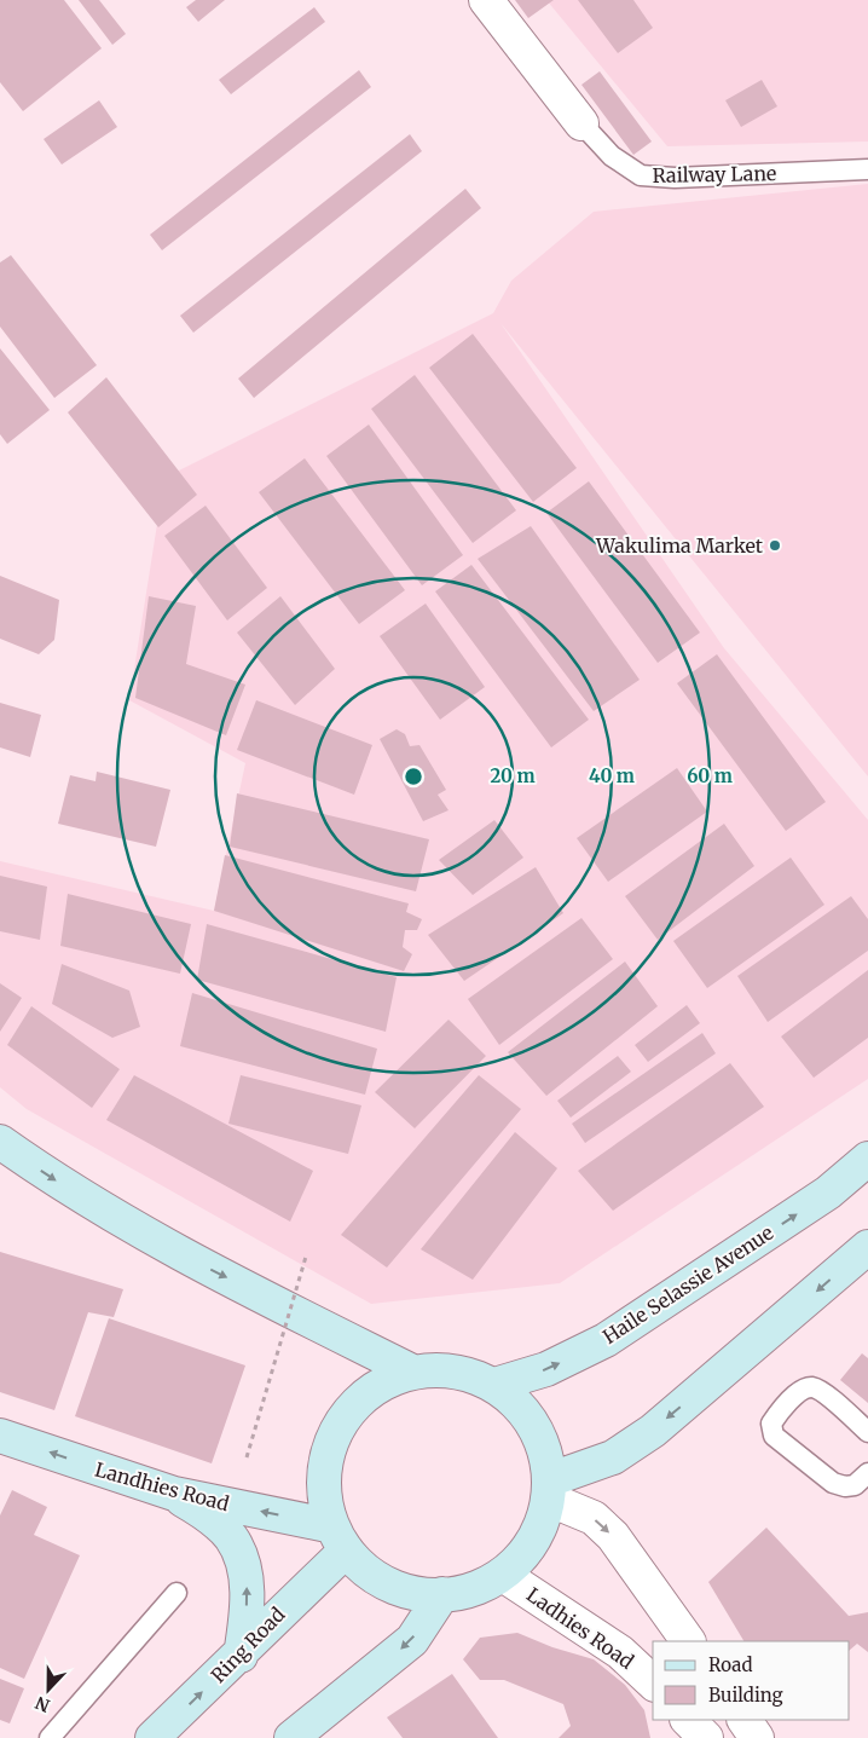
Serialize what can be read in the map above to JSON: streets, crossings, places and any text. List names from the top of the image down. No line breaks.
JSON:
{"streets":{"main road":["Haile Selassie Avenue","Landhies Road","Ring Road"],"street":["Ladhies Road"],"lane":["Railway Lane"]},"crossings":[["Landhies Road","Ring Road"]],"one_way":["Ring Road"],"places":["Wakulima Market"],"legend":["Road","Building"],"north":"bottom","rings":["20 m","40 m","60 m"]}
